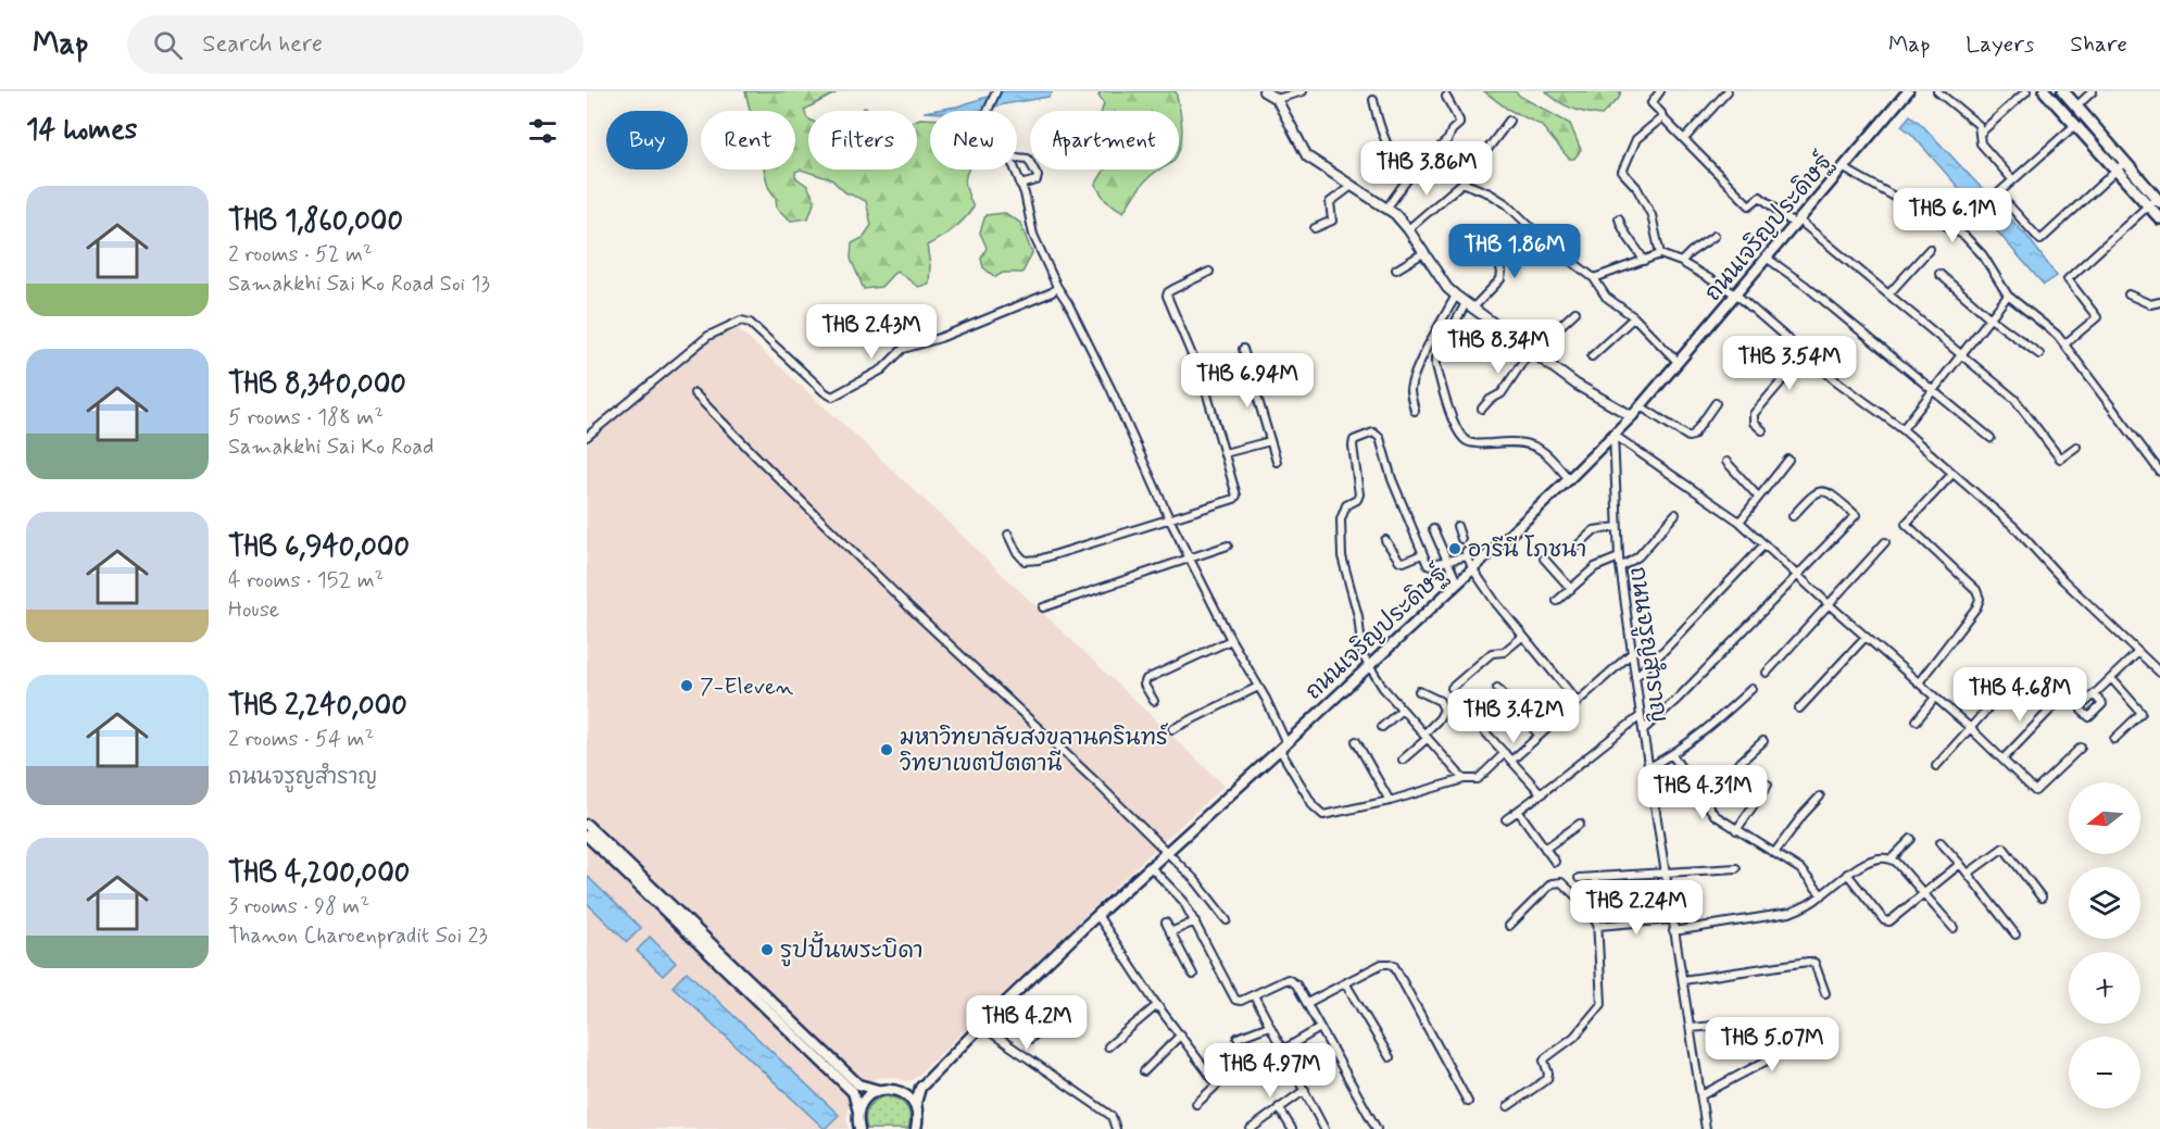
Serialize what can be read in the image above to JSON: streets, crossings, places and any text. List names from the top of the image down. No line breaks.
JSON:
{"streets":{"main road":["ถนนเจริญประดิษฐ์"],"street":["ถนนจรูญสำราญ"]},"crossings":[["ถนนเจริญประดิษฐ์","ถนนจรูญสำราญ"]],"places":["อารีนี โภชนา","7-Eleven","มหาวิทยาลัยสงขลานครินทร์ วิทยาเขตปัตตานี","รูปปั้นพระบิดา"],"north":"left","page":{"header":"Map","search":"Search here","nav":["Map","Layers","Share"],"heading":"14 homes","chip":["Buy","Rent","Filters","New","Apartment"],"price":["THB 3.86M","THB 6.1M","THB 1.86M","THB 2.43M","THB 8.34M","THB 3.54M","THB 6.94M","THB 4.68M","THB 3.42M","THB 4.31M","THB 2.24M","THB 4.2M","THB 5.07M","THB 4.97M"],"list":[{"name":"THB 1,860,000","note":"2 rooms · 52 m² · Samakkhi Sai Ko Road Soi 13"},{"name":"THB 8,340,000","note":"5 rooms · 188 m² · Samakkhi Sai Ko Road"},{"name":"THB 6,940,000","note":"4 rooms · 152 m² · House"},{"name":"THB 2,240,000","note":"2 rooms · 54 m² · ถนนจรูญสำราญ"},{"name":"THB 4,200,000","note":"3 rooms · 98 m² · Thanon Charoenpradit Soi 23"}],"map_buttons":["+","−"]}}
